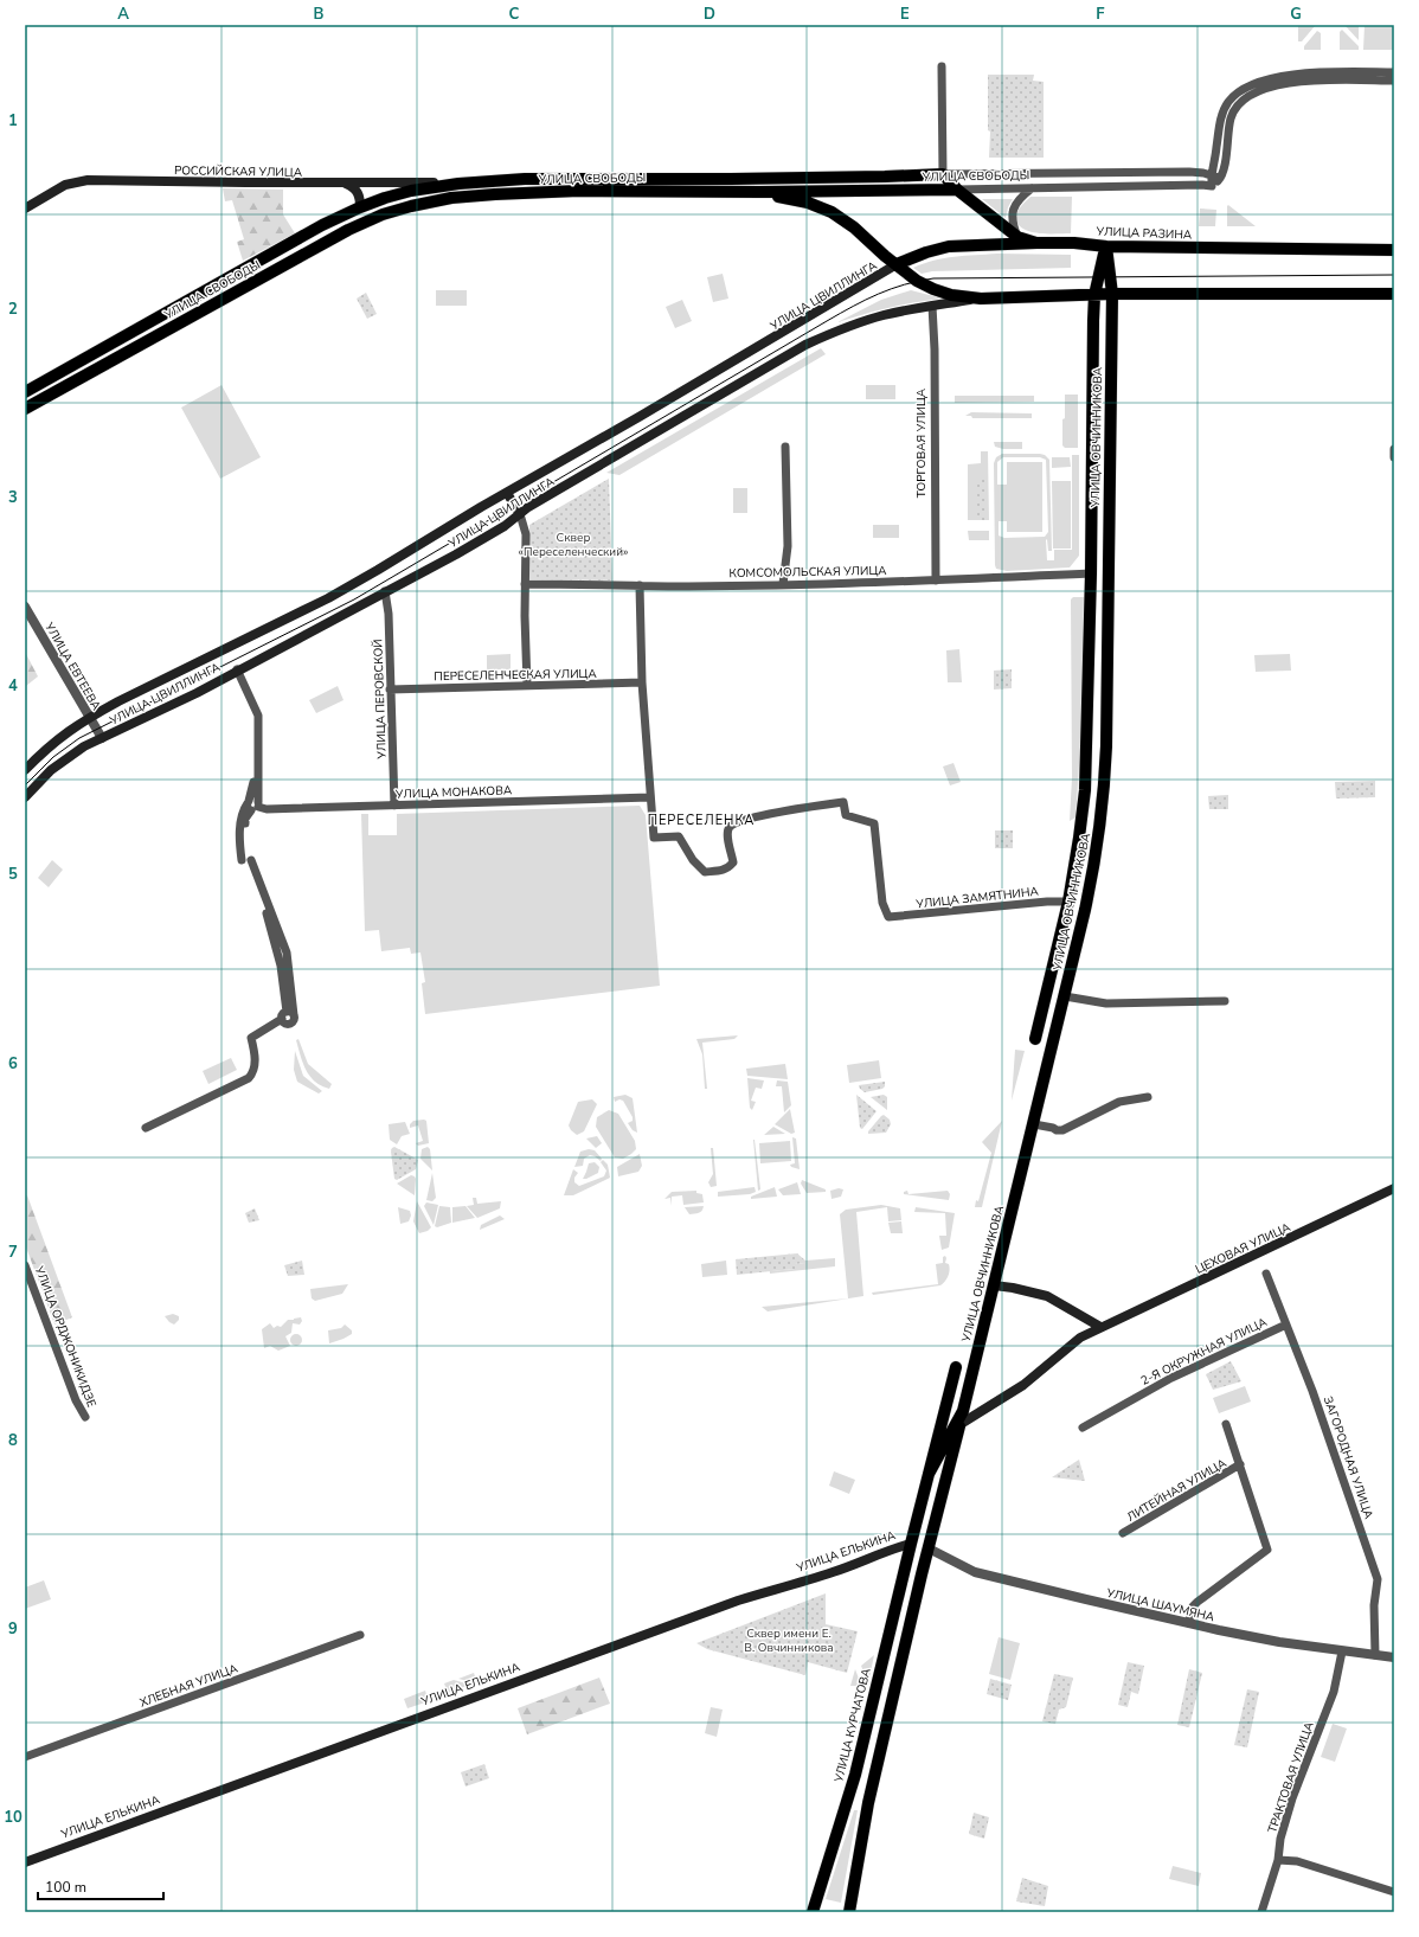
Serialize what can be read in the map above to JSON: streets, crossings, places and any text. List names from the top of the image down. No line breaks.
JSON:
{"streets":{"main road":["РОССИЙСКАЯ УЛИЦА","УЛИЦА СВОБОДЫ","УЛИЦА РАЗИНА","УЛИЦА ЦВИЛЛИНГА","УЛИЦА ОВЧИННИКОВА","ЦЕХОВАЯ УЛИЦА","УЛИЦА ЕЛЬКИНА","УЛИЦА КУРЧАТОВА"],"street":["ТОРГОВАЯ УЛИЦА","КОМСОМОЛЬСКАЯ УЛИЦА","УЛИЦА ЕВТЕЕВА","ПЕРЕСЕЛЕНЧЕСКАЯ УЛИЦА","УЛИЦА ПЕРОВСКОЙ","УЛИЦА МОНАКОВА","УЛИЦА ЗАМЯТНИНА","УЛИЦА ОРДЖОНИКИДЗЕ","2-Я ОКРУЖНАЯ УЛИЦА","ЗАГОРОДНАЯ УЛИЦА","ЛИТЕЙНАЯ УЛИЦА","УЛИЦА ШАУМЯНА","ХЛЕБНАЯ УЛИЦА","ТРАКТОВАЯ УЛИЦА"]},"crossings":[["РОССИЙСКАЯ УЛИЦА","УЛИЦА СВОБОДЫ"],["УЛИЦА РАЗИНА","УЛИЦА ЦВИЛЛИНГА"],["УЛИЦА РАЗИНА","УЛИЦА ОВЧИННИКОВА"],["УЛИЦА ЦВИЛЛИНГА","ТОРГОВАЯ УЛИЦА"],["УЛИЦА ЦВИЛЛИНГА","УЛИЦА ЕВТЕЕВА"],["УЛИЦА ЦВИЛЛИНГА","УЛИЦА ПЕРОВСКОЙ"],["УЛИЦА ОВЧИННИКОВА","КОМСОМОЛЬСКАЯ УЛИЦА"],["УЛИЦА ОВЧИННИКОВА","УЛИЦА ЗАМЯТНИНА"],["ТОРГОВАЯ УЛИЦА","КОМСОМОЛЬСКАЯ УЛИЦА"],["ПЕРЕСЕЛЕНЧЕСКАЯ УЛИЦА","УЛИЦА ПЕРОВСКОЙ"],["УЛИЦА ПЕРОВСКОЙ","УЛИЦА МОНАКОВА"],["УЛИЦА МОНАКОВА","УЛИЦА ЗАМЯТНИНА"],["2-Я ОКРУЖНАЯ УЛИЦА","ЗАГОРОДНАЯ УЛИЦА"],["ЗАГОРОДНАЯ УЛИЦА","УЛИЦА ШАУМЯНА"],["УЛИЦА ЕЛЬКИНА","УЛИЦА ШАУМЯНА"],["УЛИЦА ЕЛЬКИНА","УЛИЦА КУРЧАТОВА"],["УЛИЦА ШАУМЯНА","ТРАКТОВАЯ УЛИЦА"]],"districts":["ПЕРЕСЕЛЕНКА"],"parks":["Сквер «Переселенческий»","Сквер имени Е. В. Овчинникова"],"scale_bar":"100 m","grid":{"columns":["A","B","C","D","E","F","G"],"rows":["1","2","3","4","5","6","7","8","9","10"]}}
